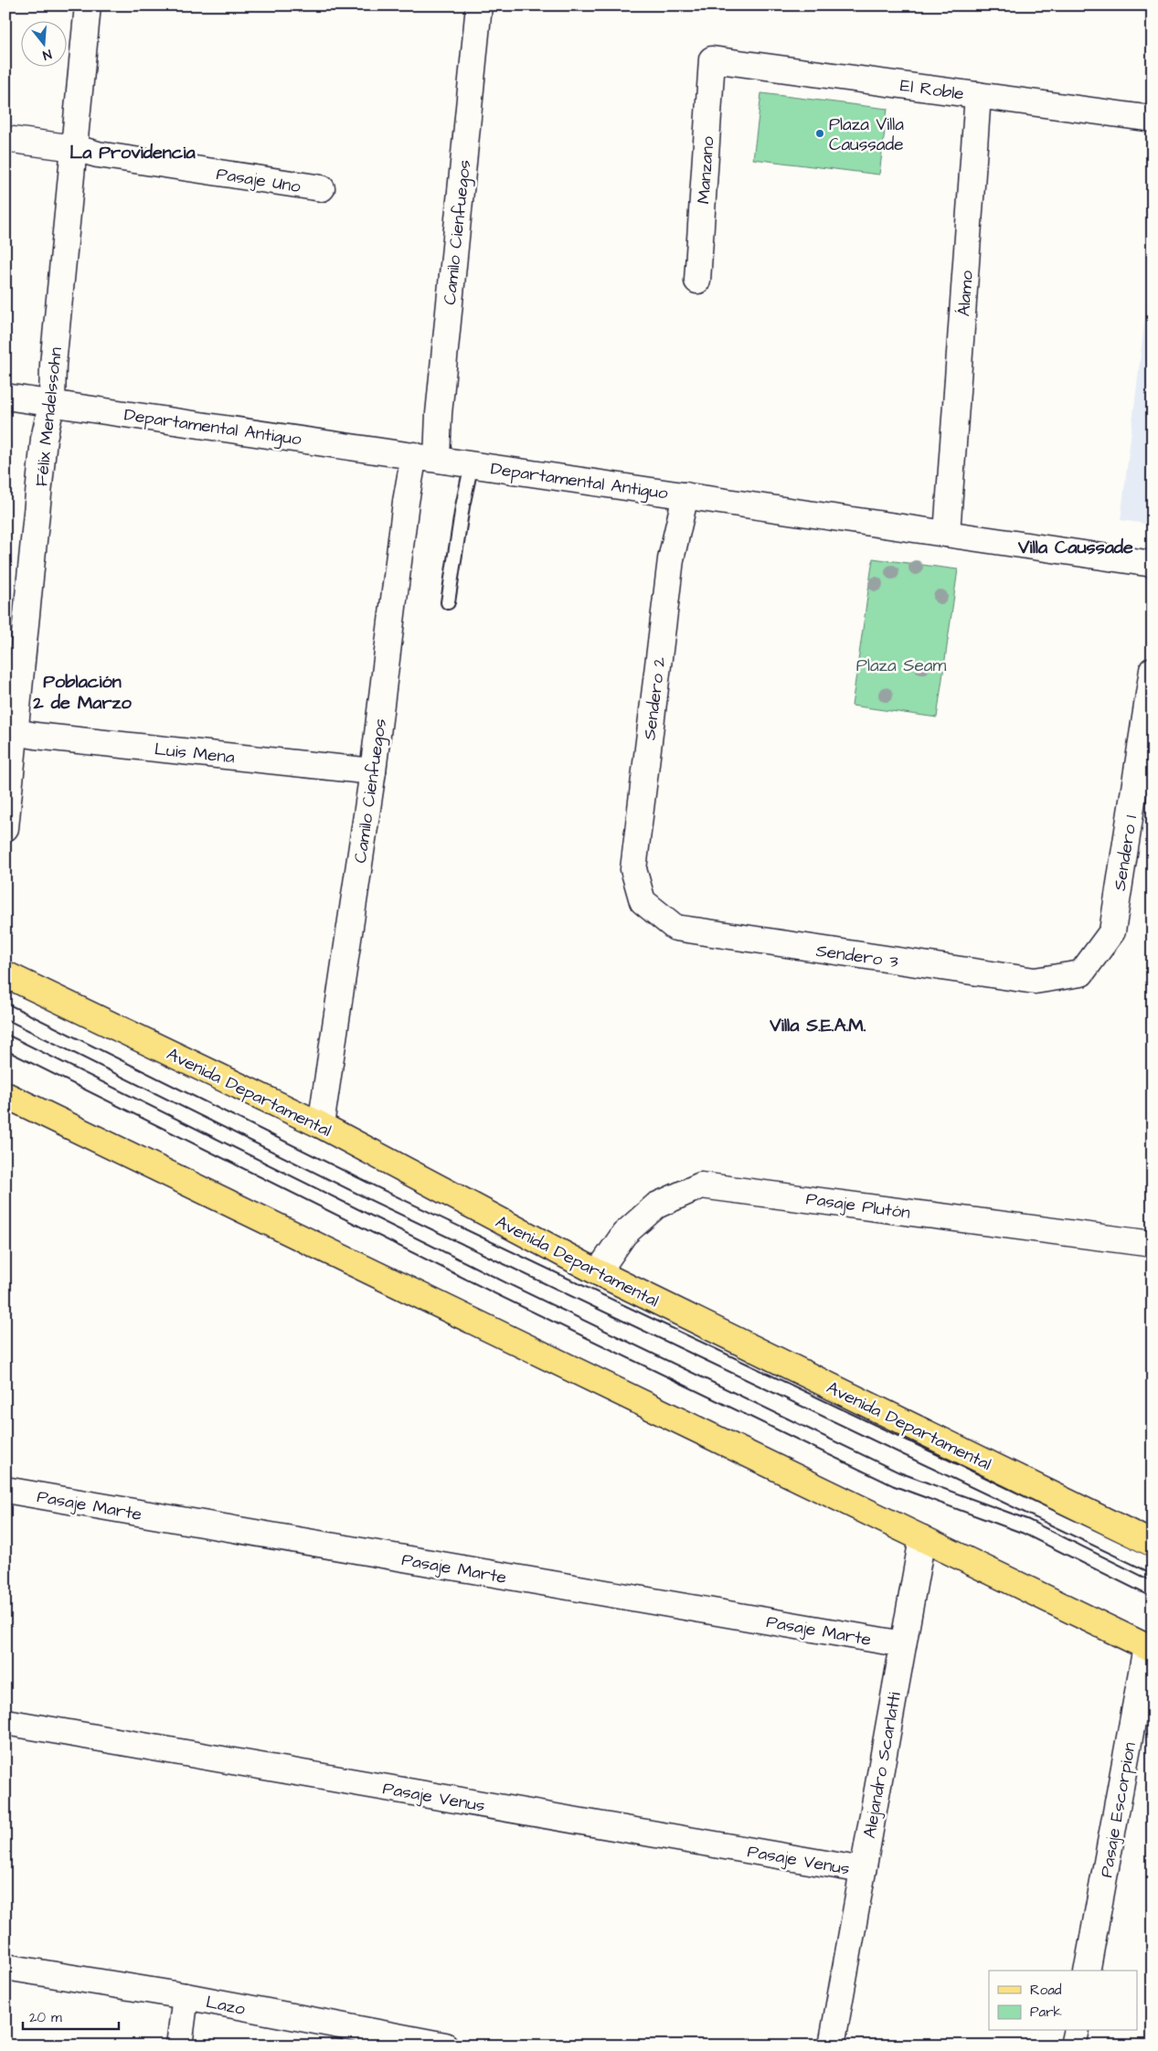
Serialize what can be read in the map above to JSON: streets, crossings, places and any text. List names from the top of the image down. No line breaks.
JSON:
{"streets":{"main road":["Avenida Departamental"],"street":["El Roble","Manzano","Pasaje Uno","Camilo Cienfuegos","Álamo","Félix Mendelssohn","Departamental Antiguo","Sendero 2","Luis Mena","Sendero 1","Sendero 3","Pasaje Plutón","Pasaje Marte","Alejandro Scarlatti","Pasaje Venus","Pasaje Escorpion","Lazo"]},"crossings":[["El Roble","Manzano"],["El Roble","Álamo"],["Pasaje Uno","Félix Mendelssohn"],["Camilo Cienfuegos","Departamental Antiguo"],["Camilo Cienfuegos","Luis Mena"],["Camilo Cienfuegos","Avenida Departamental"],["Álamo","Departamental Antiguo"],["Félix Mendelssohn","Departamental Antiguo"],["Félix Mendelssohn","Luis Mena"],["Departamental Antiguo","Sendero 2"],["Sendero 2","Sendero 3"],["Sendero 1","Sendero 3"],["Avenida Departamental","Pasaje Plutón"],["Pasaje Marte","Alejandro Scarlatti"],["Alejandro Scarlatti","Pasaje Venus"]],"districts":["La Providencia","Villa Caussade","Población 2 de Marzo","Villa S.E.A.M."],"parks":["Plaza Seam"],"places":["Plaza Villa Caussade"],"legend":["Road","Park"],"scale_bar":"20 m","north":"bottom"}
